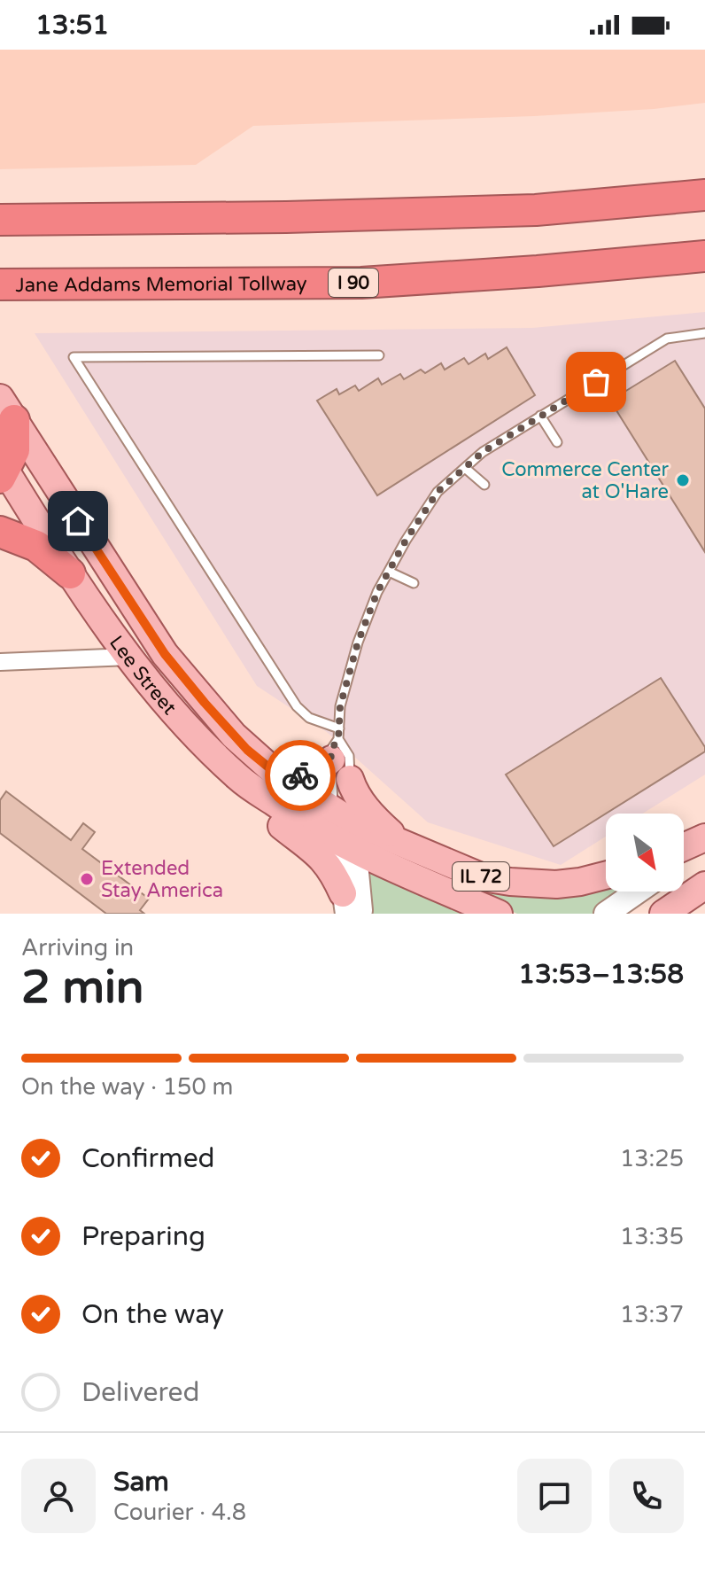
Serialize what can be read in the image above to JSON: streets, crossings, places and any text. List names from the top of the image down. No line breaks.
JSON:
{"streets":{"highway":["I 90","Jane Addams Memorial Tollway"],"main road":["Lee Street","IL 72"]},"crossings":[["Lee Street","IL 72"]],"places":["Commerce Center at O'Hare","Extended Stay America"],"north":"bottom right","page":{"status":"13:51","heading":["2 min","Arriving in","13:53–13:58"],"panel":["Sam","Courier · 4.8"],"bar":"On the way · 150 m","list":[["Confirmed","13:25"],["Preparing","13:35"],["On the way","13:37"],"Delivered"]}}
